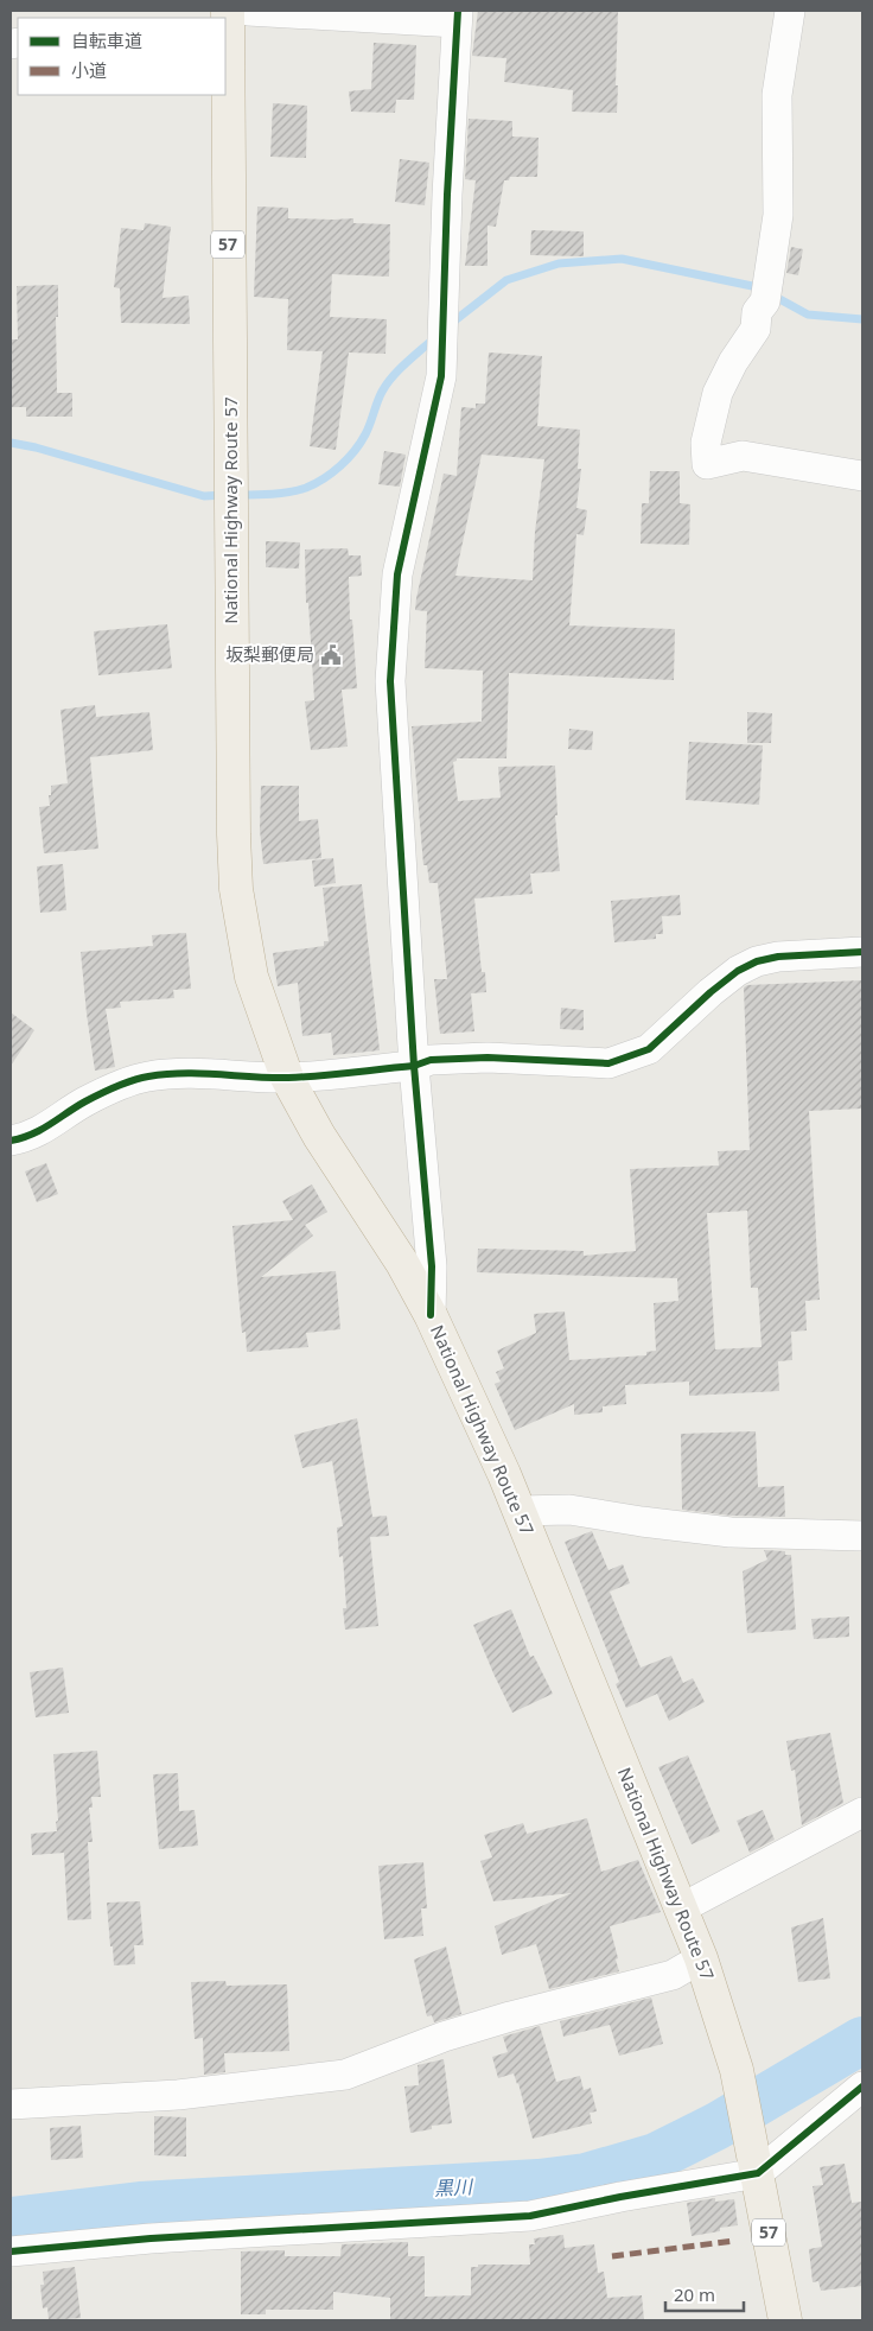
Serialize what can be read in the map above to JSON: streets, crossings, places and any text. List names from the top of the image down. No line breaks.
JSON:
{"streets":{"highway":["57","National Highway Route 57"]},"water":["黒川"],"places":{"public building":["坂梨郵便局"]},"legend":["自転車道","小道"],"scale_bar":"20 m"}
